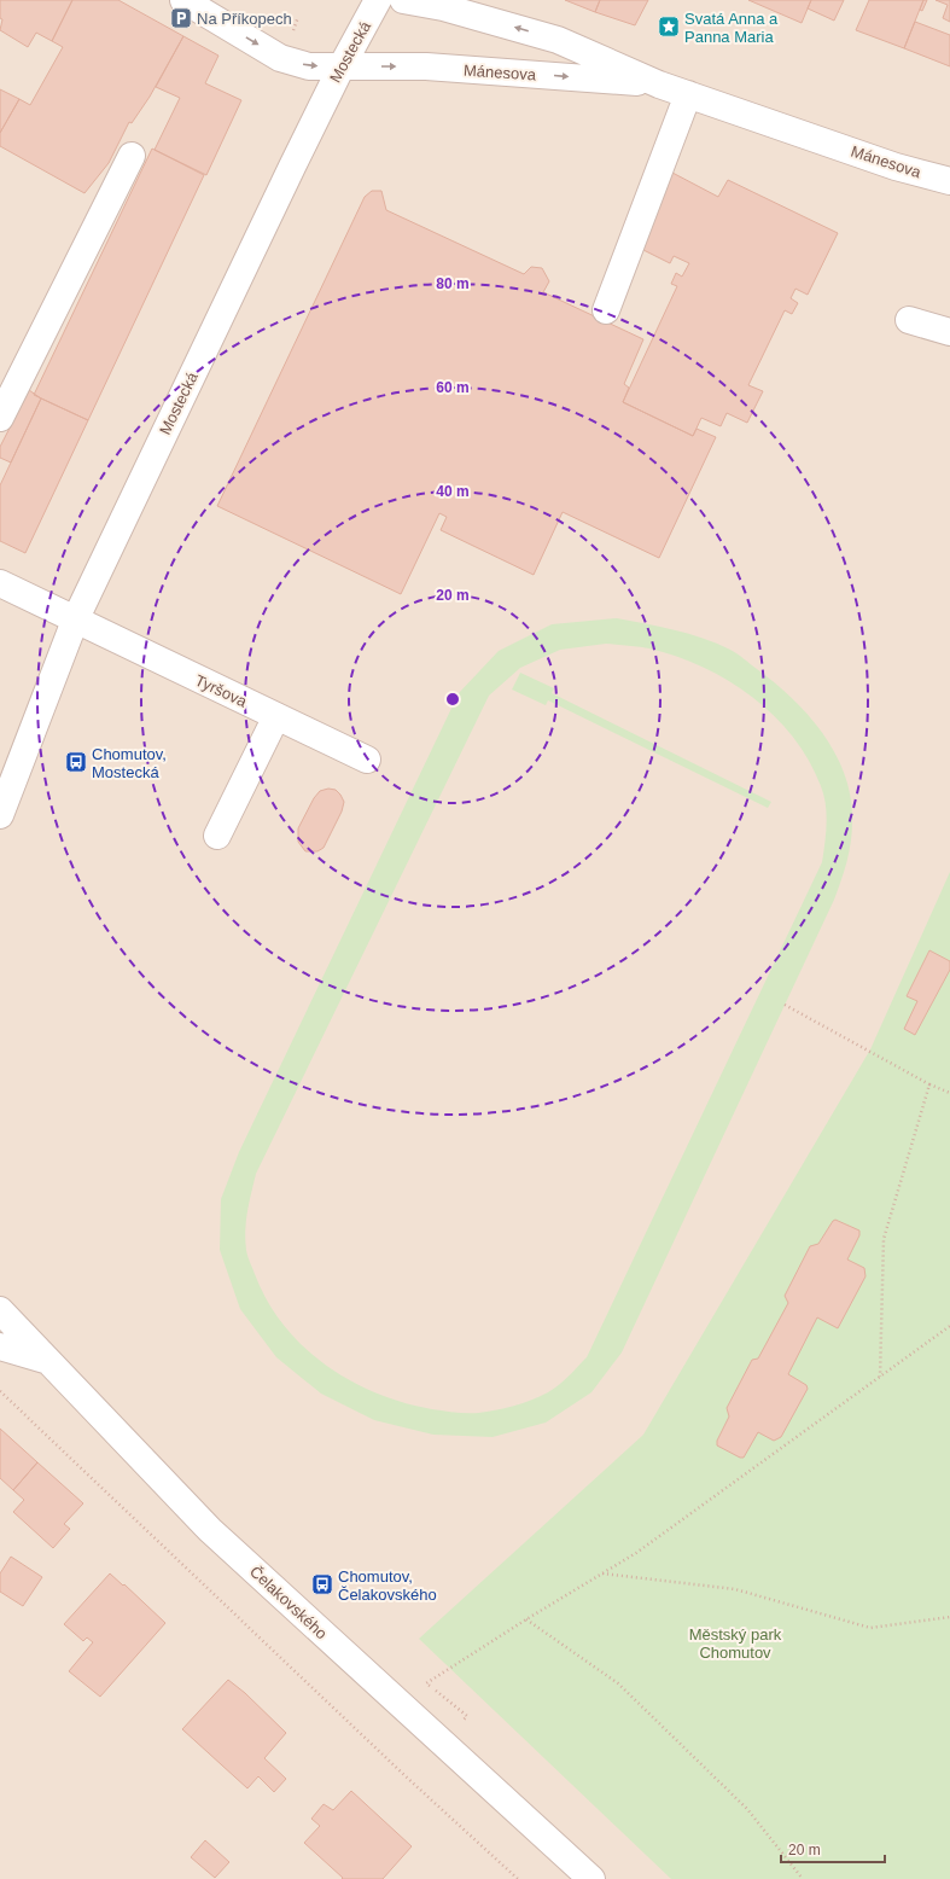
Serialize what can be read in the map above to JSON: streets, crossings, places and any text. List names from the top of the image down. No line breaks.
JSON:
{"streets":{"street":["Mostecká","Mánesova","Tyršova","Čelakovského"]},"crossings":[["Mostecká","Mánesova"],["Mostecká","Tyršova"]],"parks":["Městský park Chomutov"],"places":{"parking":["Na Příkopech"],"place":["Svatá Anna a Panna Maria"],"bus stop":["Chomutov, Mostecká","Chomutov, Čelakovského"]},"scale_bar":"20 m","rings":["80 m","60 m","40 m","20 m"]}
